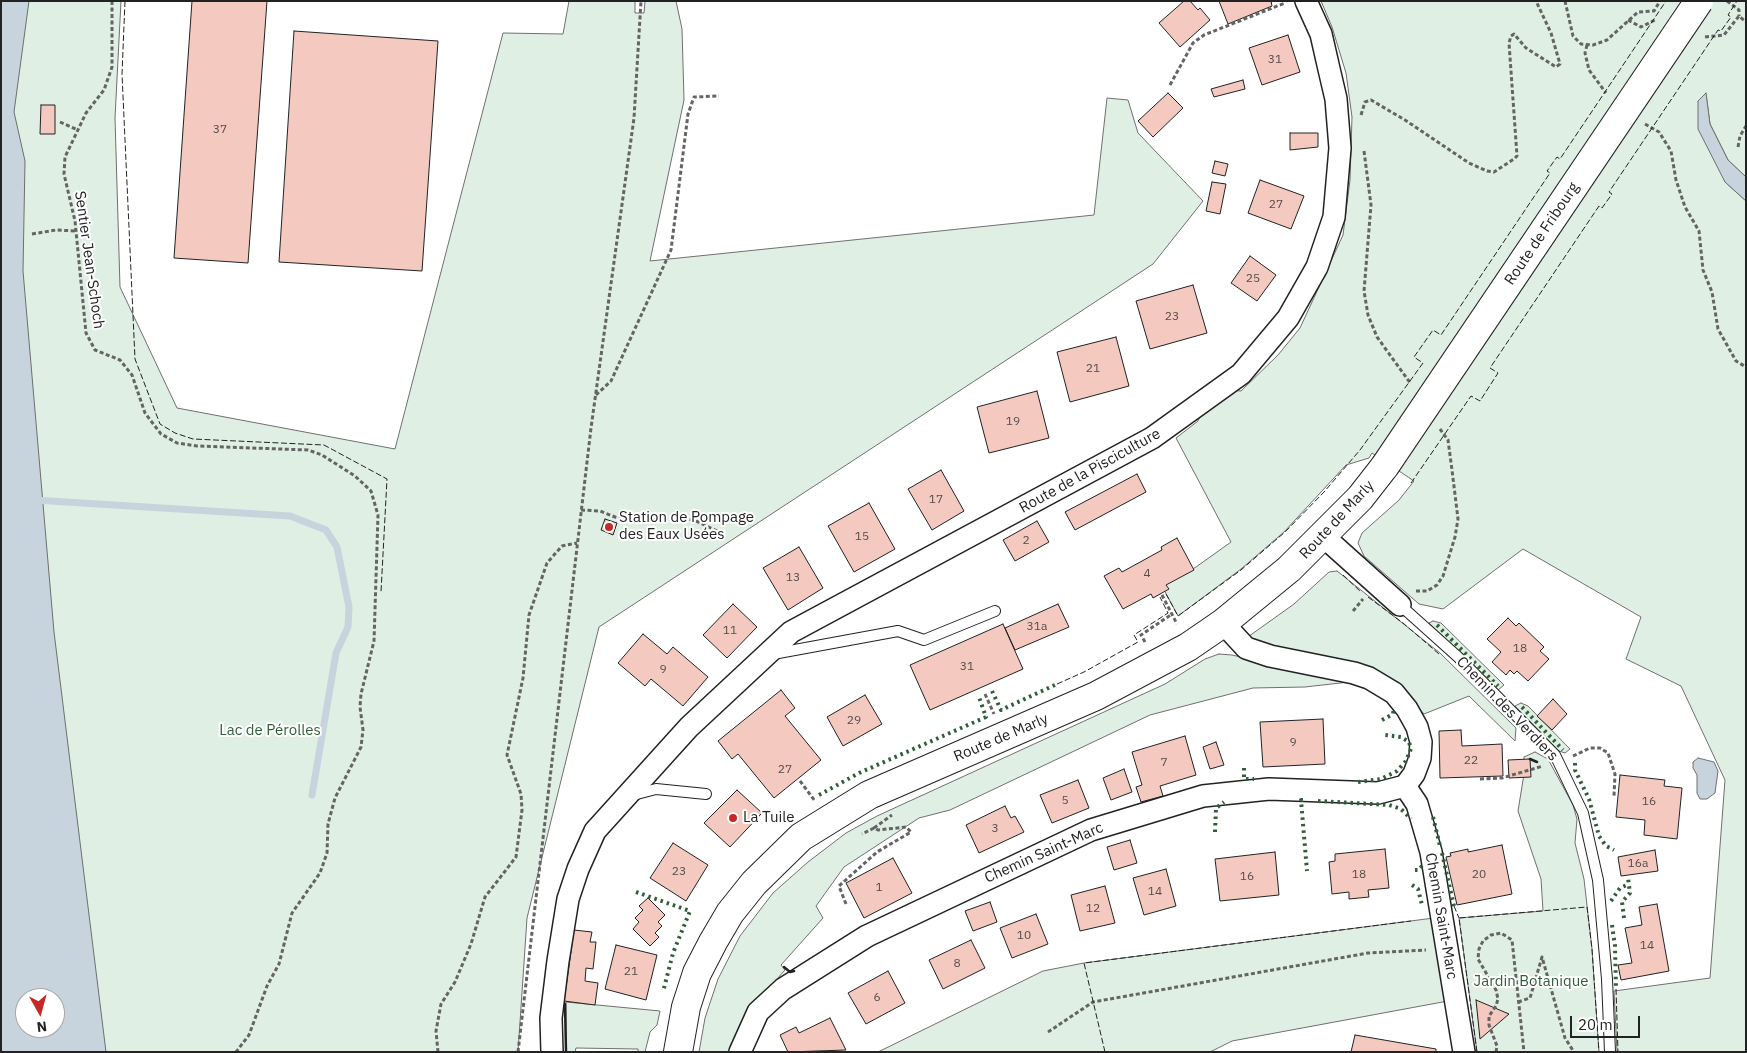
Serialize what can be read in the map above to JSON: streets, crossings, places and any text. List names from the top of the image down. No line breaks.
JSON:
{"streets":{"main road":["Route de Fribourg","Route de Marly"],"street":["Route de la Pisciculture","Chemin des Verdiers","Chemin Saint-Marc"],"path":["Sentier Jean-Schoch"]},"crossings":[["Route de Fribourg","Route de Marly"],["Route de Marly","Chemin des Verdiers"]],"parks":["Lac de Pérolles","Jardin Botanique"],"places":["Station de Pompage des Eaux Usées","La Tuile"],"house_numbers":["31","37","27","25","23","21","19","17","15","2","4","13","31a","11","18","31","9","29","9","22","7","27","5","16","3","16a","23","18","20","16","1","14","12","10","14","8","21","6"],"scale_bar":"20 m","north":"bottom"}
